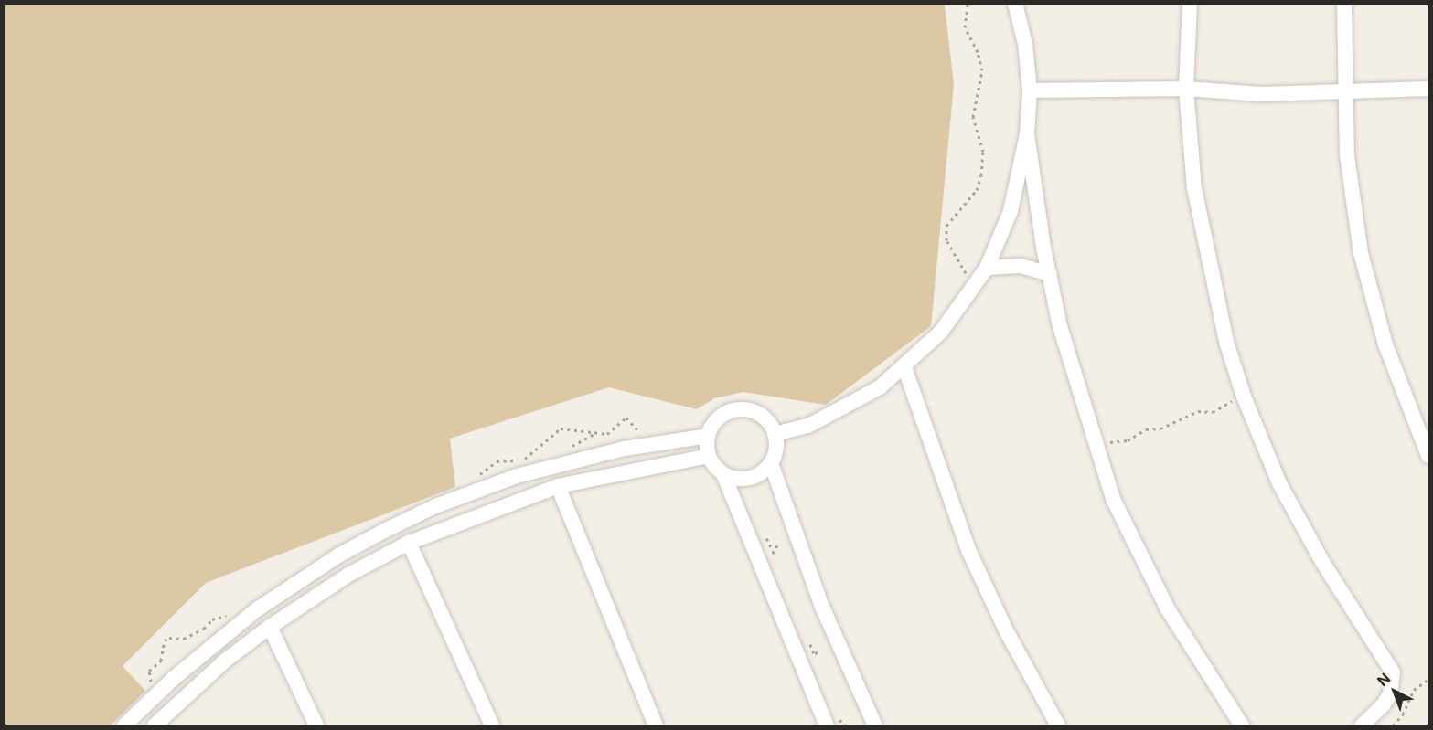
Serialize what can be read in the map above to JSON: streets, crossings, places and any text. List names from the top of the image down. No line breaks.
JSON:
{"north":"top left"}
